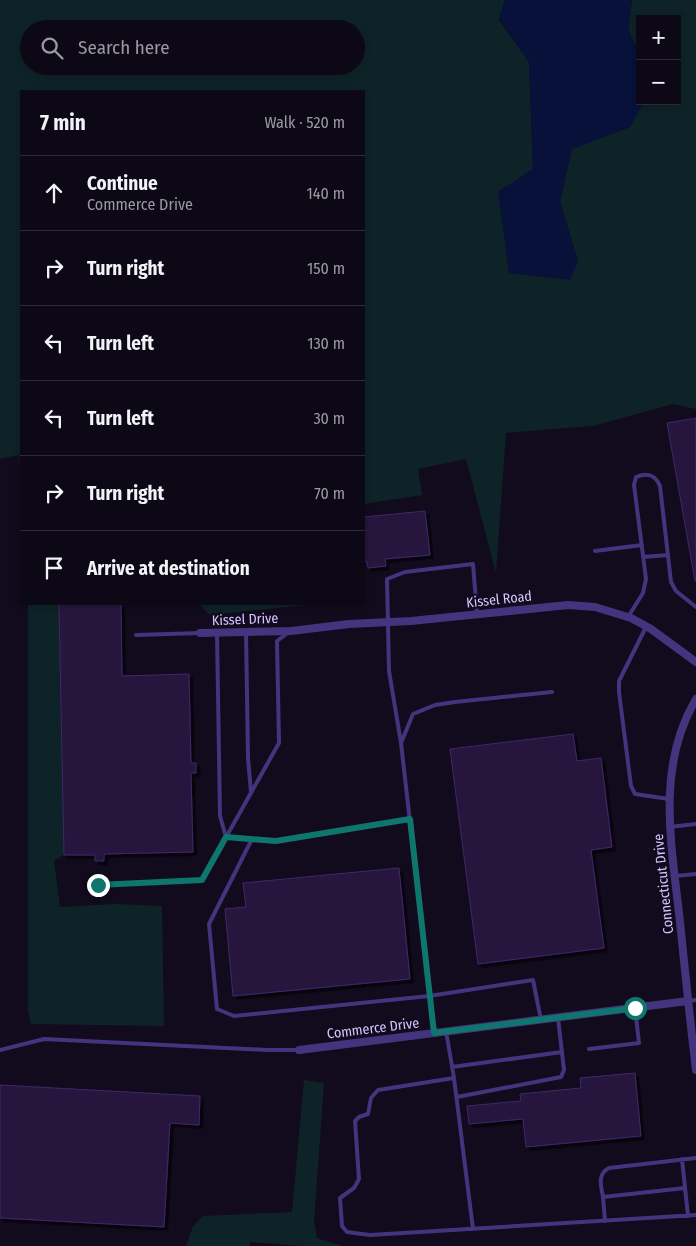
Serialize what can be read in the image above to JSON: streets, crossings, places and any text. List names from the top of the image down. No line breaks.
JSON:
{"streets":{"street":["Kissel Road","Kissel Drive","Connecticut Drive","Commerce Drive"]},"crossings":[["Kissel Road","Kissel Drive"],["Connecticut Drive","Commerce Drive"]],"page":{"map_buttons":["+","−"],"search":"Search here","heading":["7 min","Walk · 520 m"],"list":[["Continue","Commerce Drive","140 m"],["Turn right","150 m"],["Turn left","130 m"],["Turn left","30 m"],["Turn right","70 m"],"Arrive at destination"]}}
